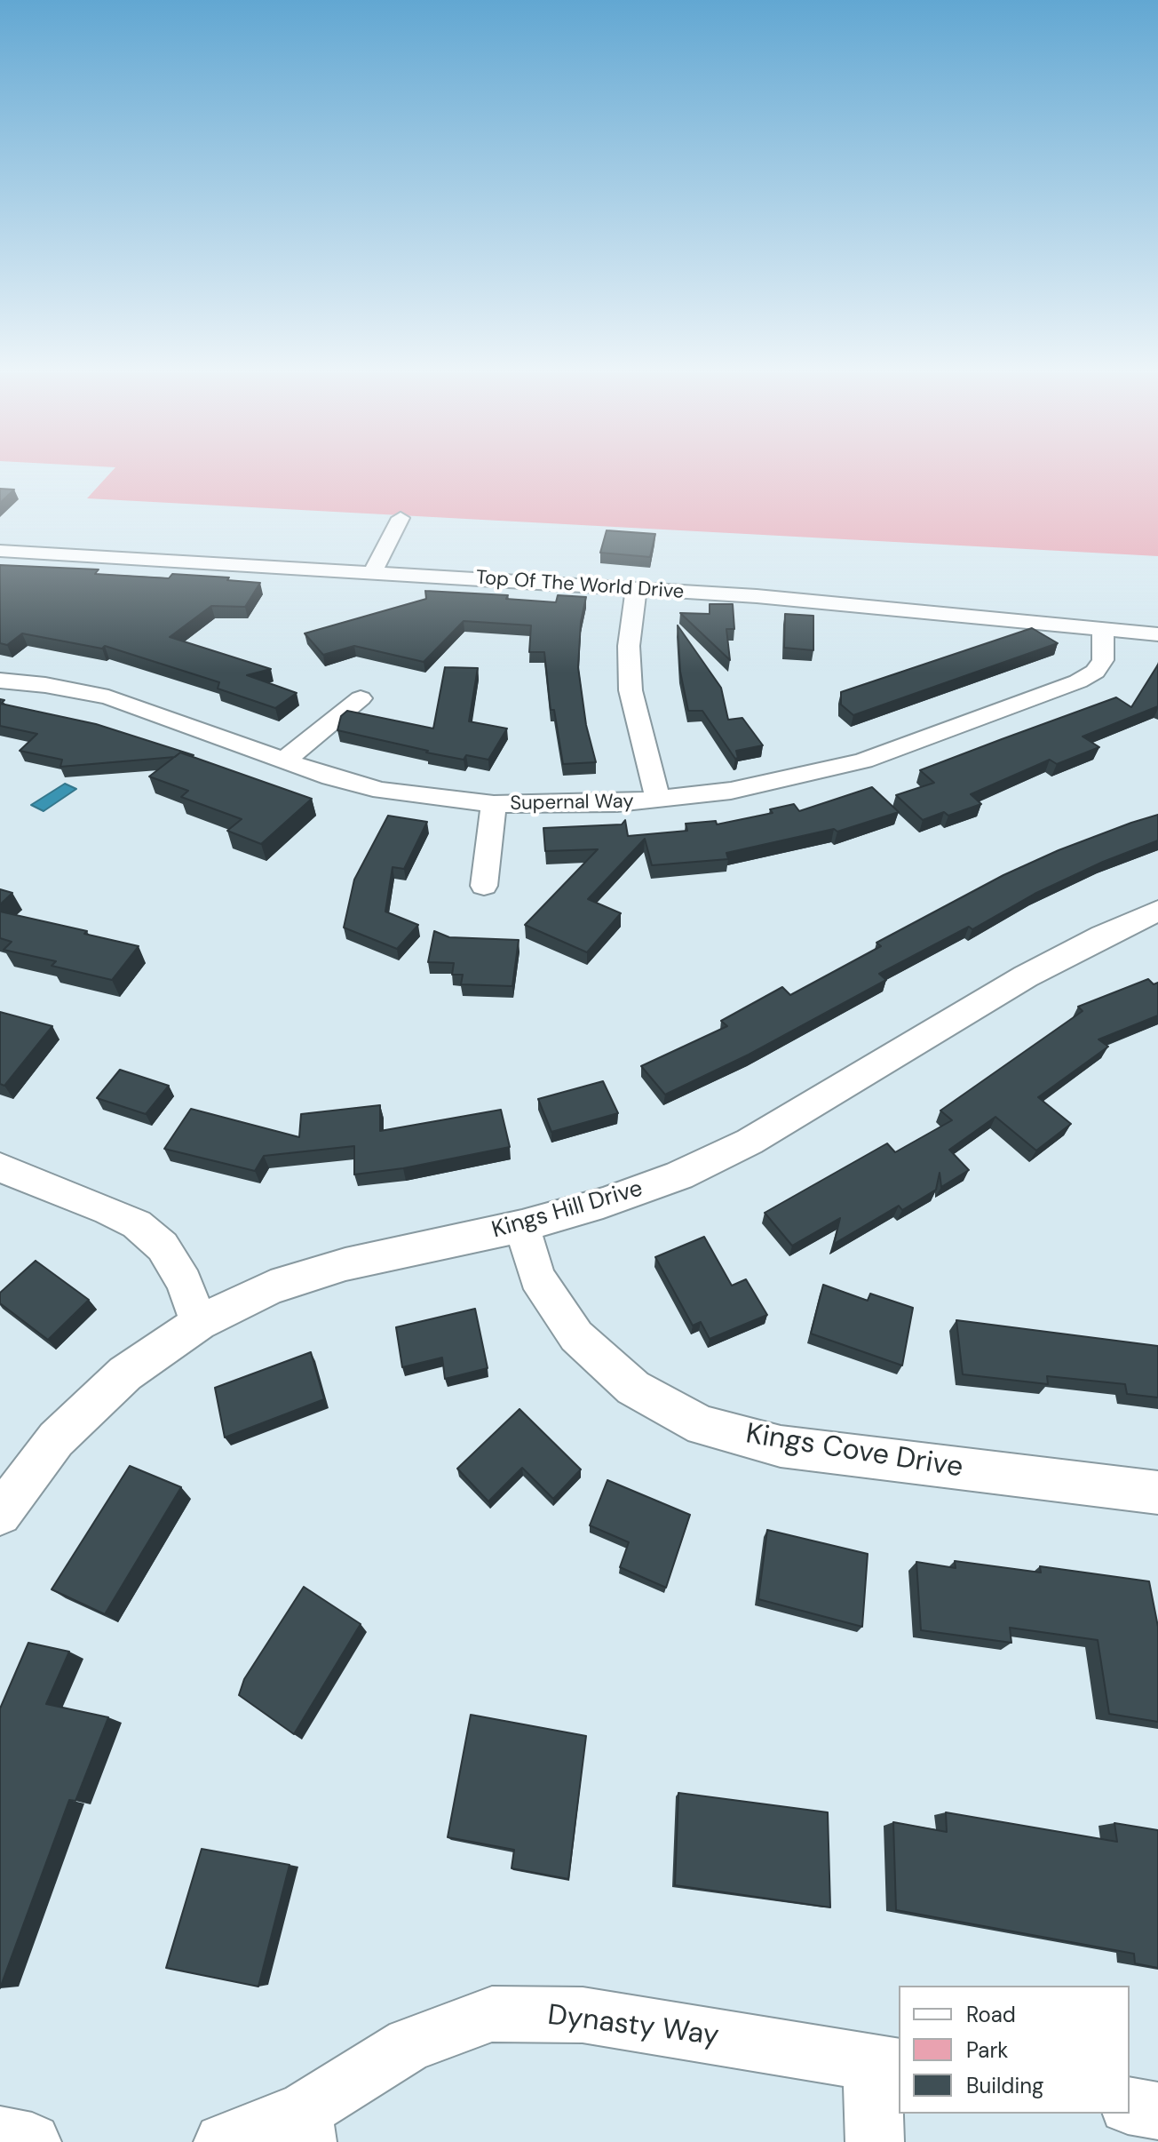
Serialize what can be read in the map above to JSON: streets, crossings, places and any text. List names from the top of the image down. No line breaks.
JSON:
{"streets":{"street":["Top Of The World Drive","Supernal Way","Kings Hill Drive","Kings Cove Drive","Dynasty Way"]},"crossings":[["Top Of The World Drive","Supernal Way"],["Kings Hill Drive","Kings Cove Drive"]],"legend":["Road","Park","Building"]}
